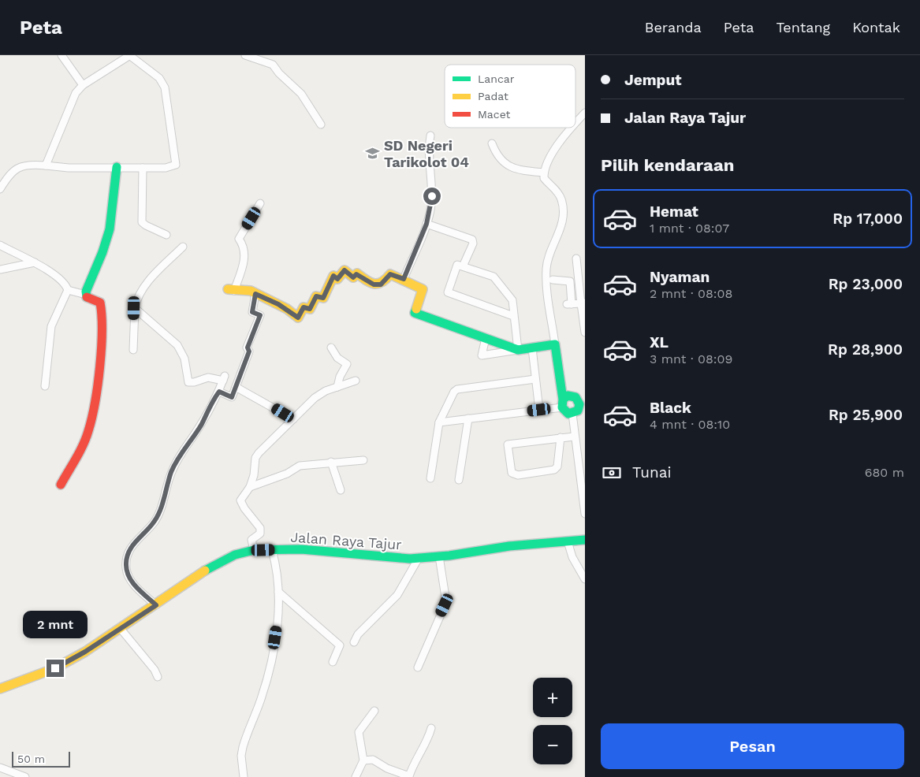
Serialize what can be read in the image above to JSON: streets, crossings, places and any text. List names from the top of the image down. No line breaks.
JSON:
{"streets":{"street":["Jalan Raya Tajur"]},"places":{"school or university":["SD Negeri Tarikolot 04"]},"legend":["Lancar","Padat","Macet"],"scale_bar":"50 m","page":{"header":"Peta","nav":["Beranda","Peta","Tentang","Kontak"],"banner":["Jemput","Jalan Raya Tajur"],"heading":"Pilih kendaraan","list":[{"name":"Hemat","note":"1 mnt · 08:07","value":"Rp 17,000"},{"name":"Nyaman","note":"2 mnt · 08:08","value":"Rp 23,000"},{"name":"XL","note":"3 mnt · 08:09","value":"Rp 28,900"},{"name":"Black","note":"4 mnt · 08:10","value":"Rp 25,900"}],"pay":["Tunai","680 m"],"bubble":"2 mnt","map_buttons":["+","−"],"buttons":"Pesan","scale":"50 m"}}
